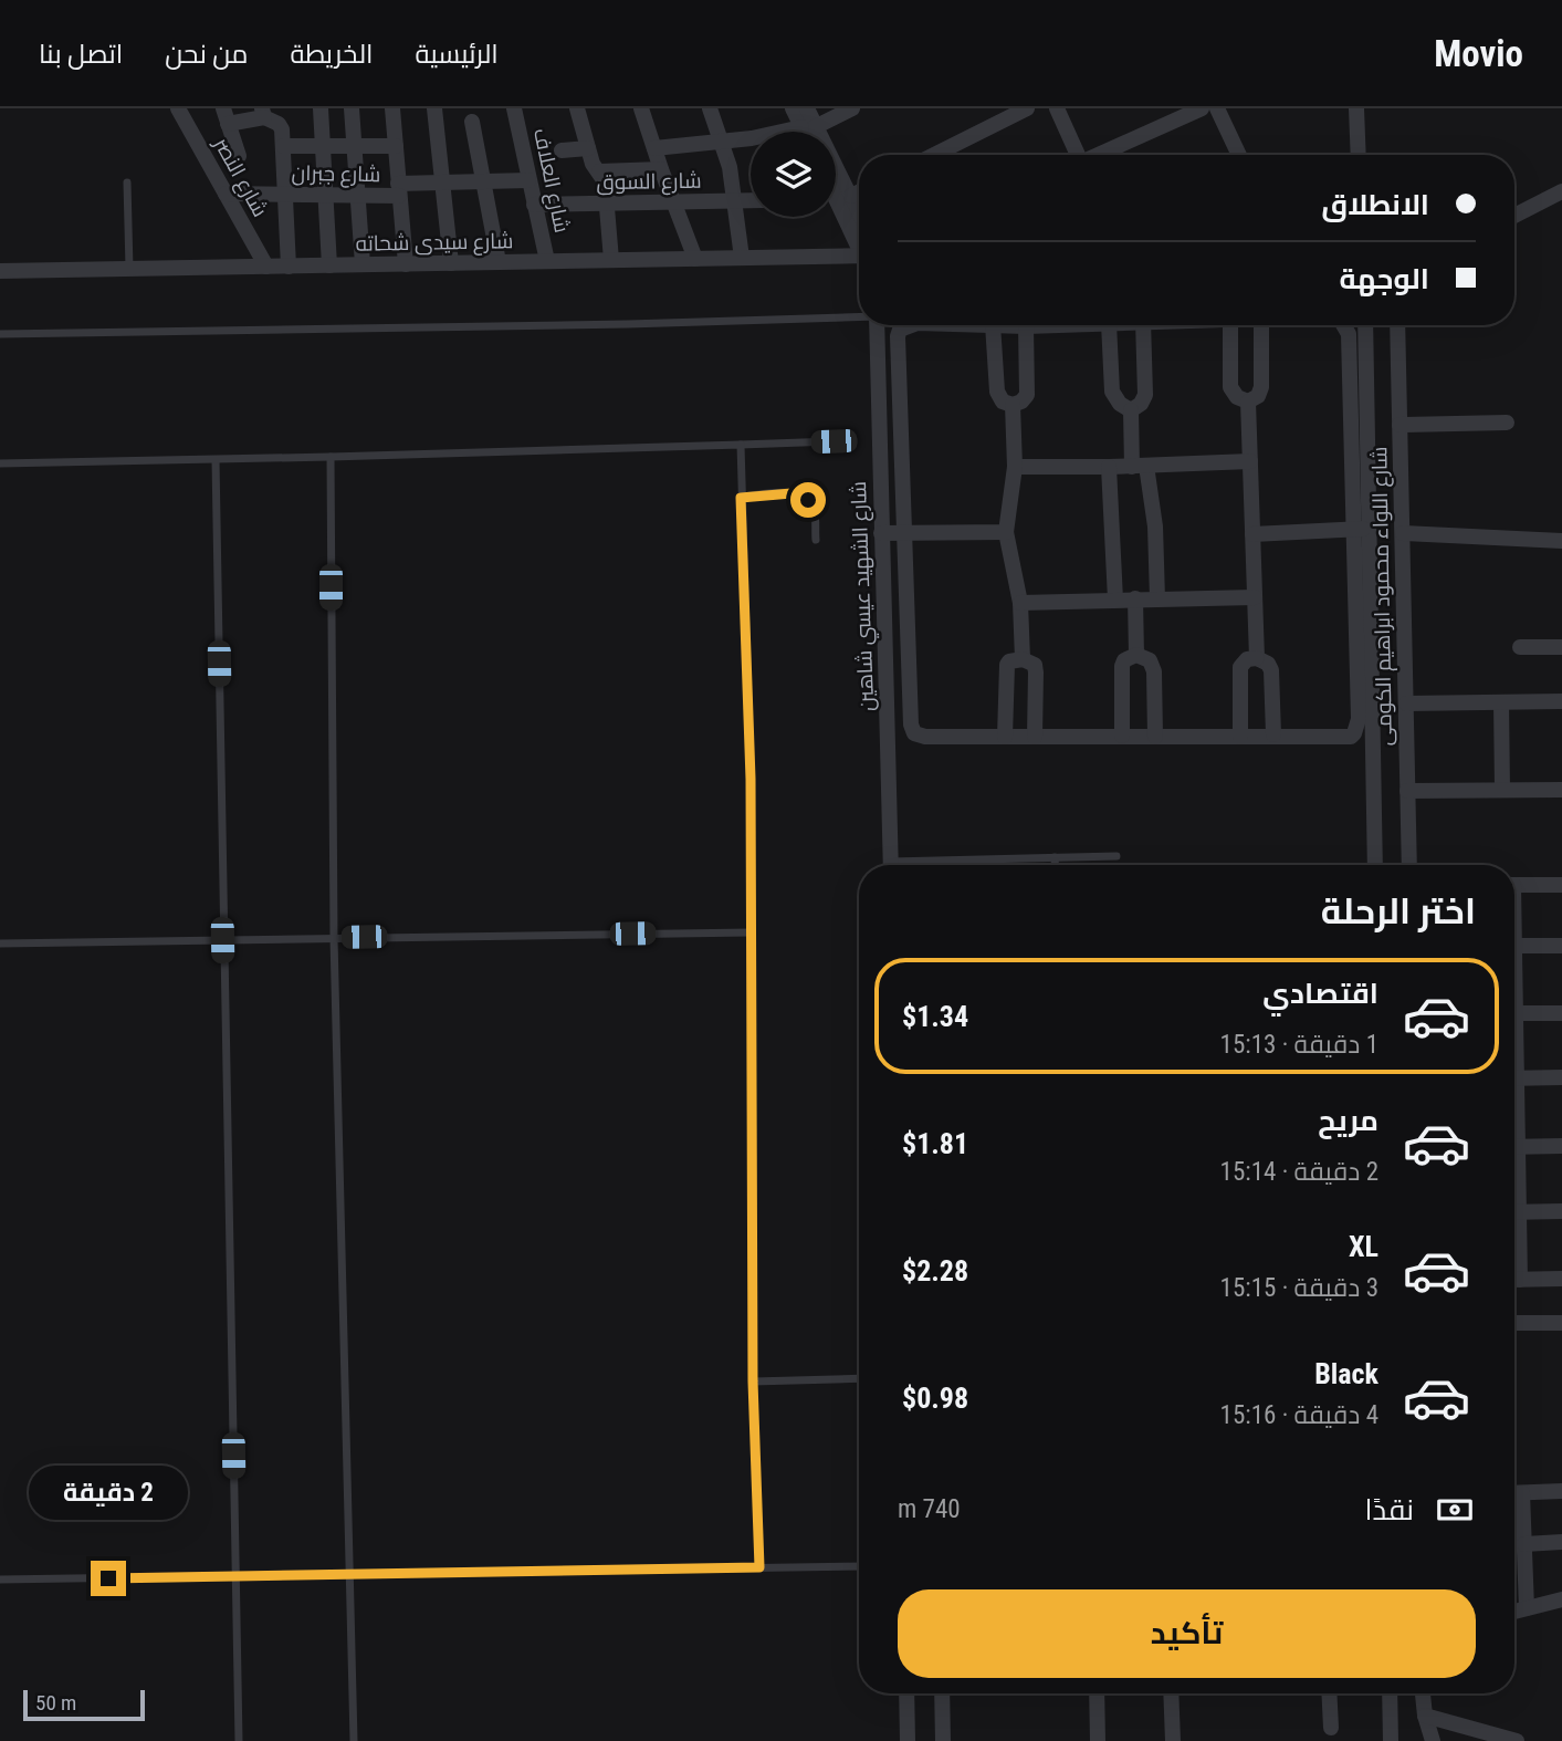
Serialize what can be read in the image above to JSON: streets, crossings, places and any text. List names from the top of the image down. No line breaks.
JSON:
{"streets":{"street":["شارع جبران","شارع النصر","شارع العلاف","شارع السوق","شارع سيدى شحاته","شارع الشهيد عيسي شاهين","شارع اللواء محمود ابراهيم الكومى"]},"crossings":[["شارع جبران","شارع النصر"],["شارع جبران","شارع العلاف"],["شارع النصر","شارع سيدى شحاته"],["شارع العلاف","شارع السوق"],["شارع العلاف","شارع سيدى شحاته"]],"scale_bar":"50 m","page":{"header":"Movio","nav":["الرئيسية","الخريطة","من نحن","اتصل بنا"],"banner":["الانطلاق","الوجهة"],"heading":"اختر الرحلة","list":[{"name":"اقتصادي","note":"1 دقيقة · 15:13","value":"$1.34"},{"name":"مريح","note":"2 دقيقة · 15:14","value":"$1.81"},{"name":"XL","note":"3 دقيقة · 15:15","value":"$2.28"},{"name":"Black","note":"4 دقيقة · 15:16","value":"$0.98"}],"bubble":"2 دقيقة","pay":["نقدًا","740 m"],"buttons":"تأكيد","scale":"50 m"}}
